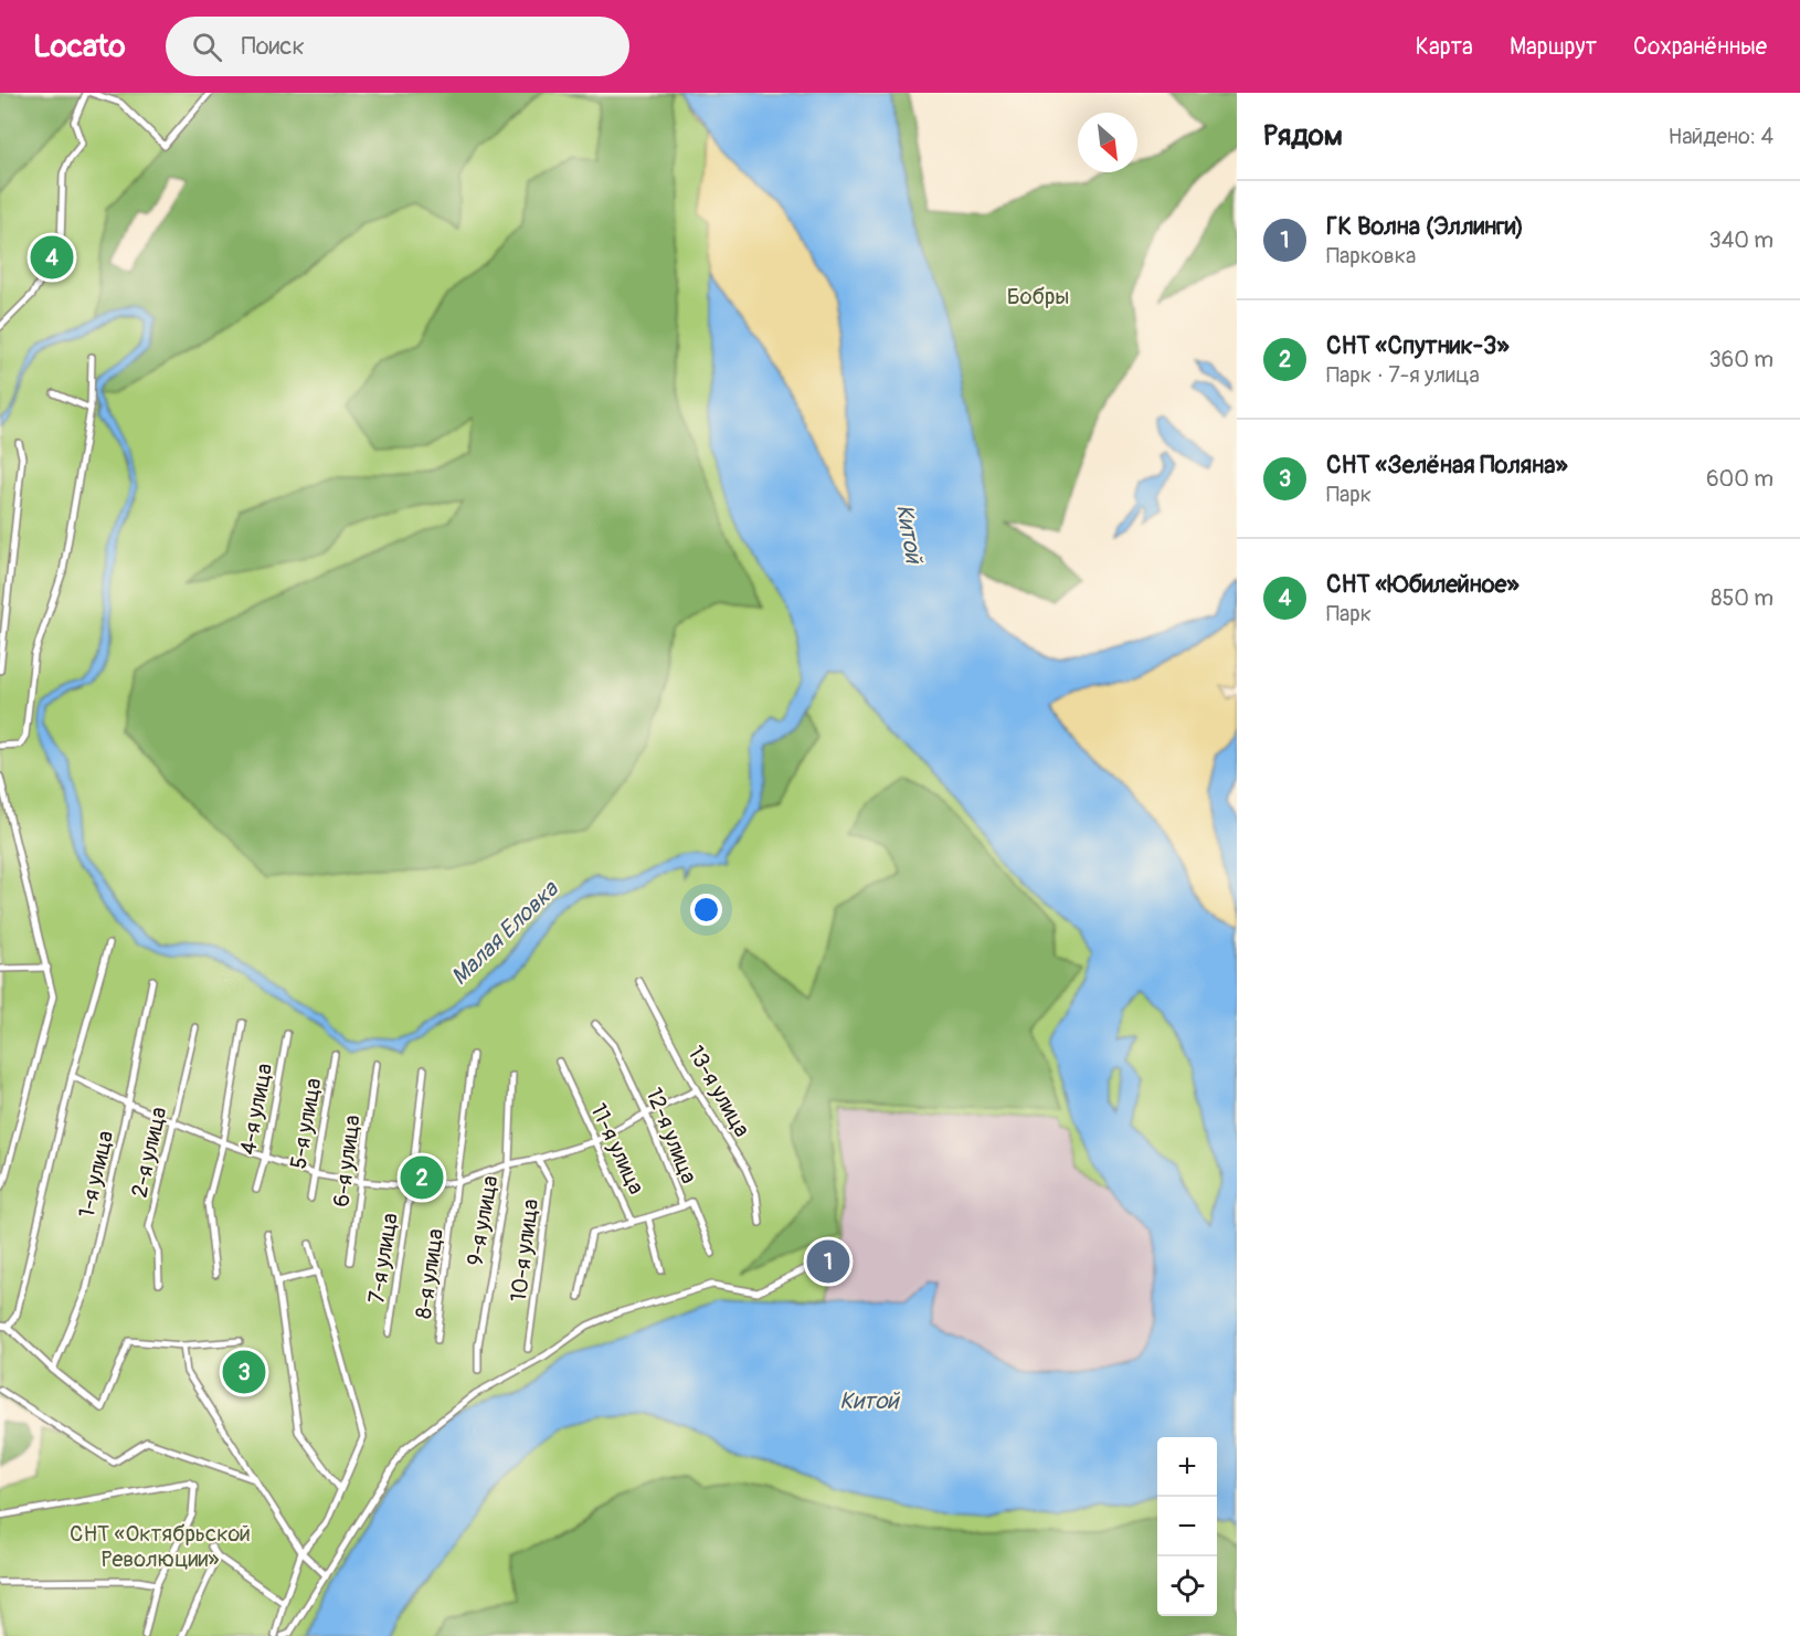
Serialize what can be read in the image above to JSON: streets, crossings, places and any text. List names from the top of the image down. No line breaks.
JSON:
{"streets":{"street":["13-я улица","4-я улица","5-я улица","12-я улица","11-я улица","2-я улица","6-я улица","1-я улица","9-я улица","10-я улица","7-я улица","8-я улица"]},"water":["Китой","Малая Еловка"],"parks":["Бобры","СНТ «Октябрьской Революции»"],"north":"bottom right","page":{"header":"Locato","search":"Поиск","nav":["Карта","Маршрут","Сохранённые"],"heading":["Рядом","Найдено: 4"],"list":[{"mark":"1","name":"ГК Волна (Эллинги)","note":"Парковка","value":"340 m"},{"mark":"2","name":"СНТ «Спутник-3»","note":"Парк · 7-я улица","value":"360 m"},{"mark":"3","name":"СНТ «Зелёная Поляна»","note":"Парк","value":"600 m"},{"mark":"4","name":"СНТ «Юбилейное»","note":"Парк","value":"850 m"}],"pins":["4","2","1","3"],"map_buttons":["+","−"]}}
